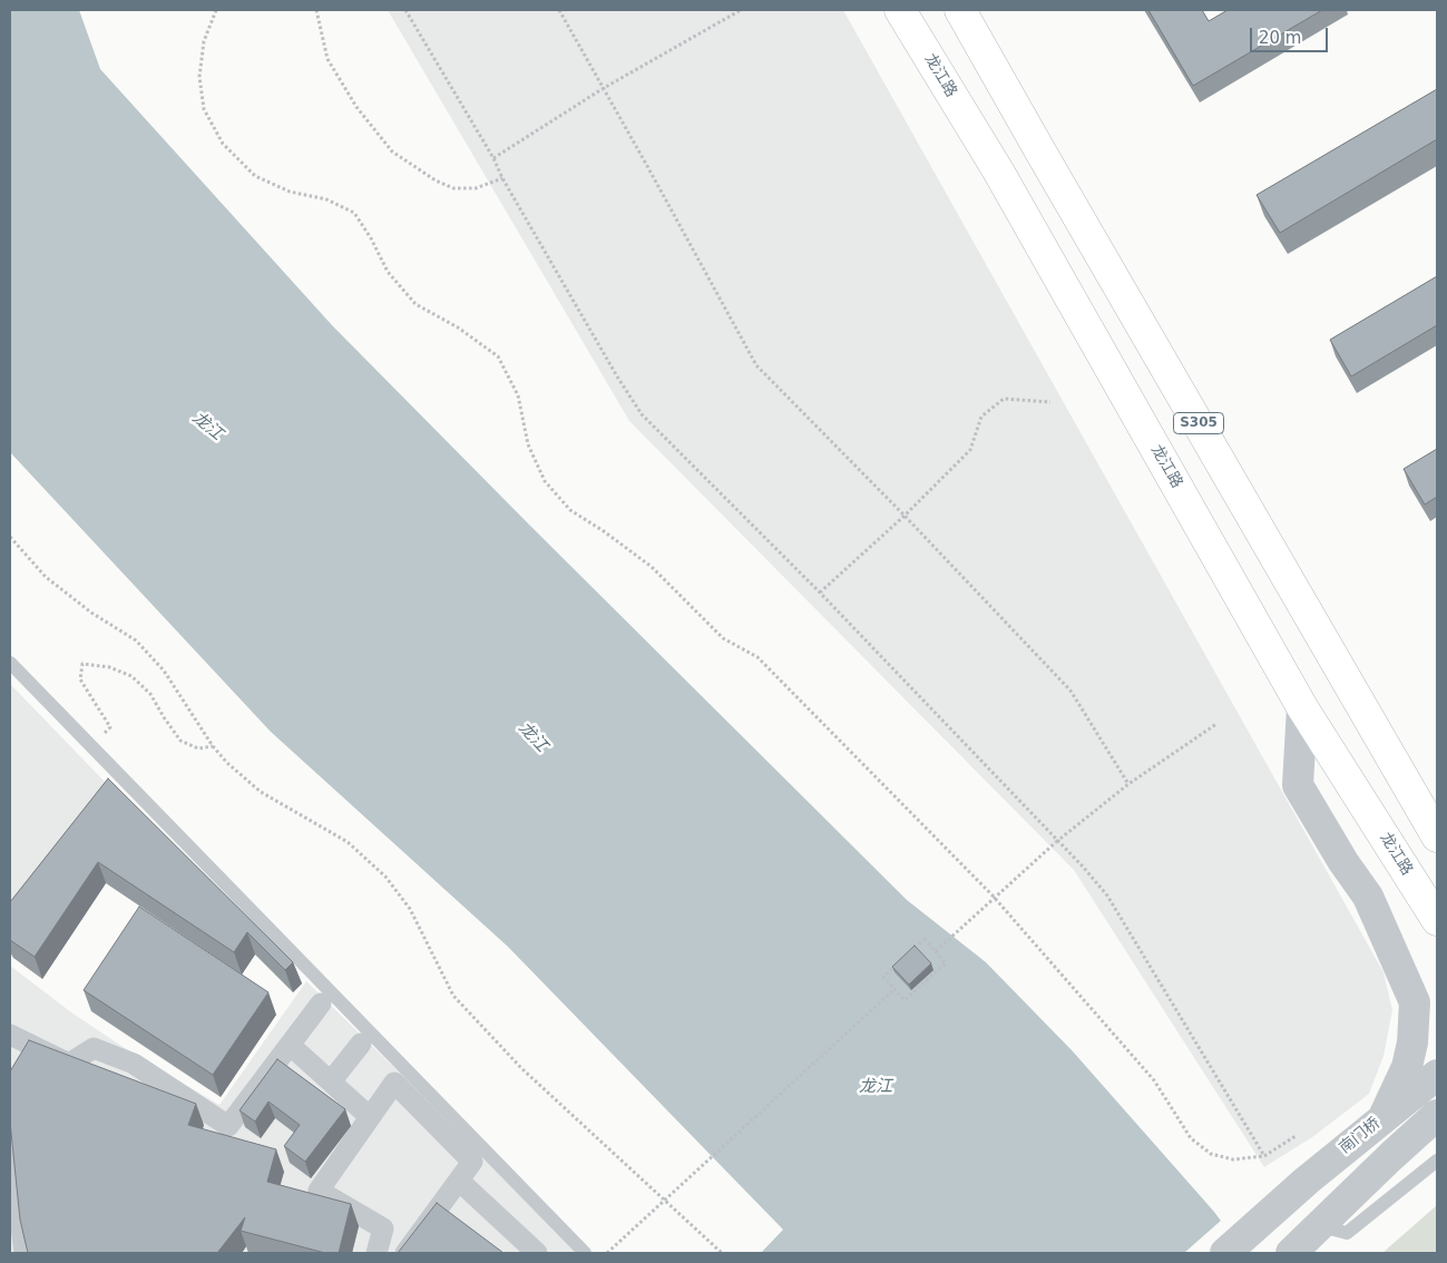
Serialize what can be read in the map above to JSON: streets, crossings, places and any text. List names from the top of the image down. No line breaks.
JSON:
{"streets":{"main road":["龙江路","S305"],"street":["南门桥"]},"water":["龙江"],"scale_bar":"20 m"}
